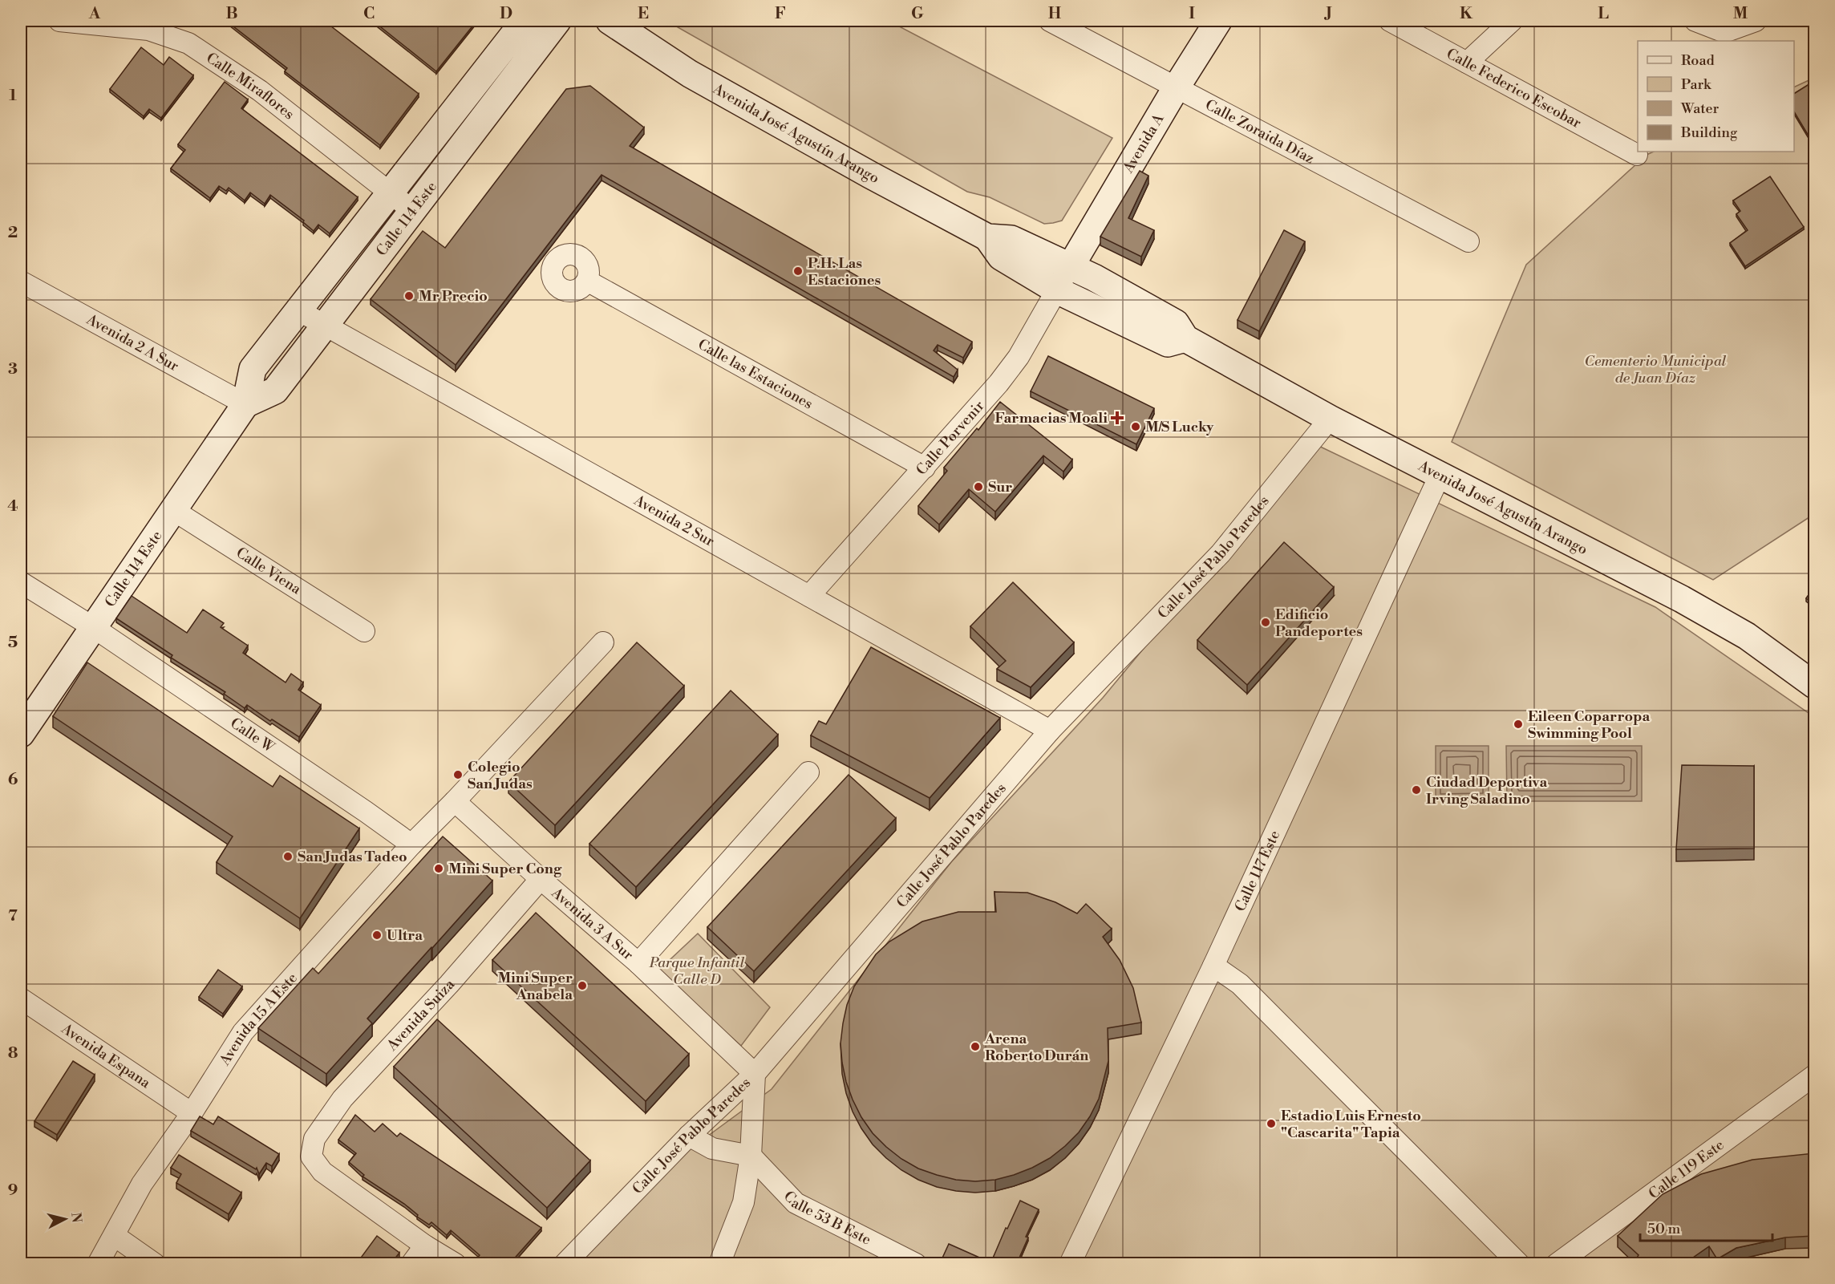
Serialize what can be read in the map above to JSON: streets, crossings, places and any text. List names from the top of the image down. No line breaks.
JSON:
{"streets":{"street":["Calle Miraflores","Calle Federico Escobar","Calle Zoraida Díaz","Avenida José Agustín Arango","Avenida A","Calle 114 Este","Avenida 2 A Sur","Calle las Estaciones","Calle Porvenir","Avenida 2 Sur","Calle José Pablo Paredes","Calle Viena","Calle W","Calle 117 Este","Avenida 3 A Sur","Avenida Suiza","Avenida 15 A Este","Avenida Espana","Calle 119 Este","Calle 53 B Este"]},"crossings":[["Calle Miraflores","Calle 114 Este"],["Calle Zoraida Díaz","Avenida A"],["Avenida José Agustín Arango","Avenida A"],["Avenida José Agustín Arango","Calle Porvenir"],["Avenida José Agustín Arango","Calle José Pablo Paredes"],["Avenida José Agustín Arango","Calle 117 Este"],["Avenida A","Calle Porvenir"],["Calle 114 Este","Avenida 2 A Sur"],["Calle 114 Este","Avenida 2 Sur"],["Calle 114 Este","Calle Viena"],["Calle 114 Este","Calle W"],["Calle las Estaciones","Calle Porvenir"],["Calle Porvenir","Avenida 2 Sur"],["Avenida 2 Sur","Calle José Pablo Paredes"],["Calle José Pablo Paredes","Avenida 3 A Sur"],["Calle W","Avenida 15 A Este"],["Avenida 3 A Sur","Avenida Suiza"],["Avenida 3 A Sur","Avenida 15 A Este"],["Avenida 15 A Este","Avenida Espana"]],"parks":["Cementerio Municipal de Juan Díaz","Parque Infantil Calle D"],"places":{"other":["P.H. Las Estaciones","Mr Precio","M/S Lucky","Sur","Edificio Pandeportes","Eileen Coparropa Swimming Pool","Colegio San Judas","Ciudad Deportiva Irving Saladino","San Judas Tadeo","Mini Super Cong","Ultra","Mini Super Anabela","Arena Roberto Durán","Estadio Luis Ernesto \"Cascarita\" Tapia"],"health":["Farmacias Moali"]},"legend":["Road","Park","Water","Building"],"scale_bar":"50 m","north":"right","grid":{"columns":["A","B","C","D","E","F","G","H","I","J","K","L","M"],"rows":["1","2","3","4","5","6","7","8","9"]}}
